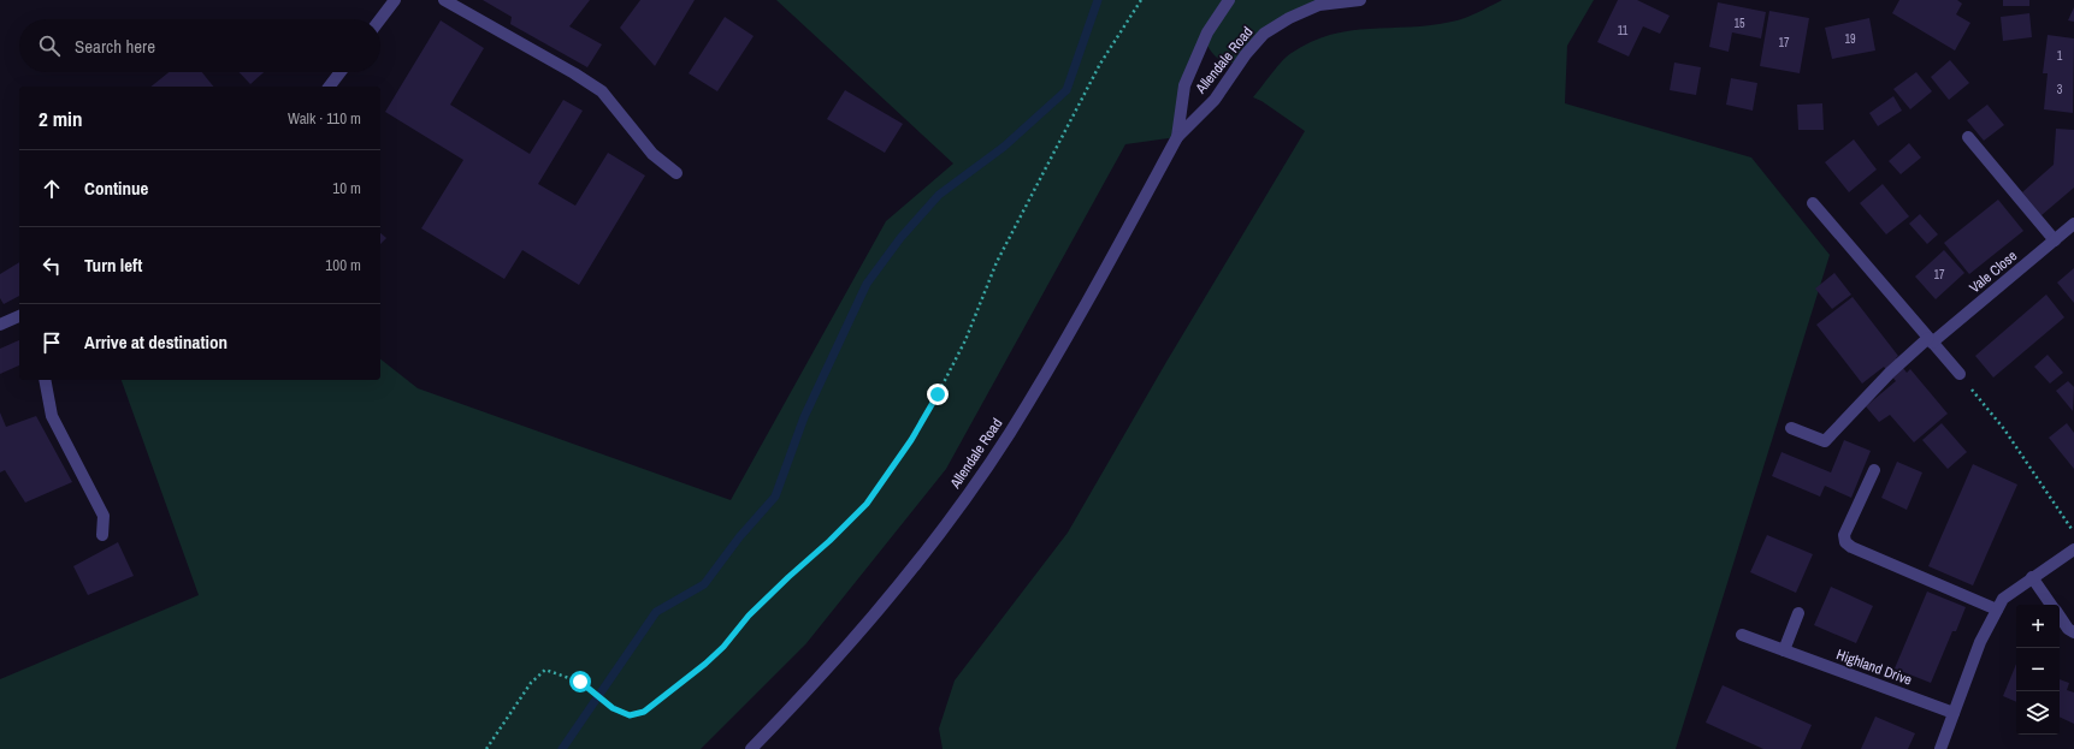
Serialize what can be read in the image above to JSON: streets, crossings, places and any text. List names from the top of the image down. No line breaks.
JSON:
{"streets":{"street":["Allendale Road","Vale Close","Highland Drive"]},"house_numbers":["15","11","19","17","1","3","17"],"page":{"search":"Search here","heading":["2 min","Walk · 110 m"],"list":[["Continue","10 m"],["Turn left","100 m"],"Arrive at destination"],"map_buttons":["+","−"]}}
